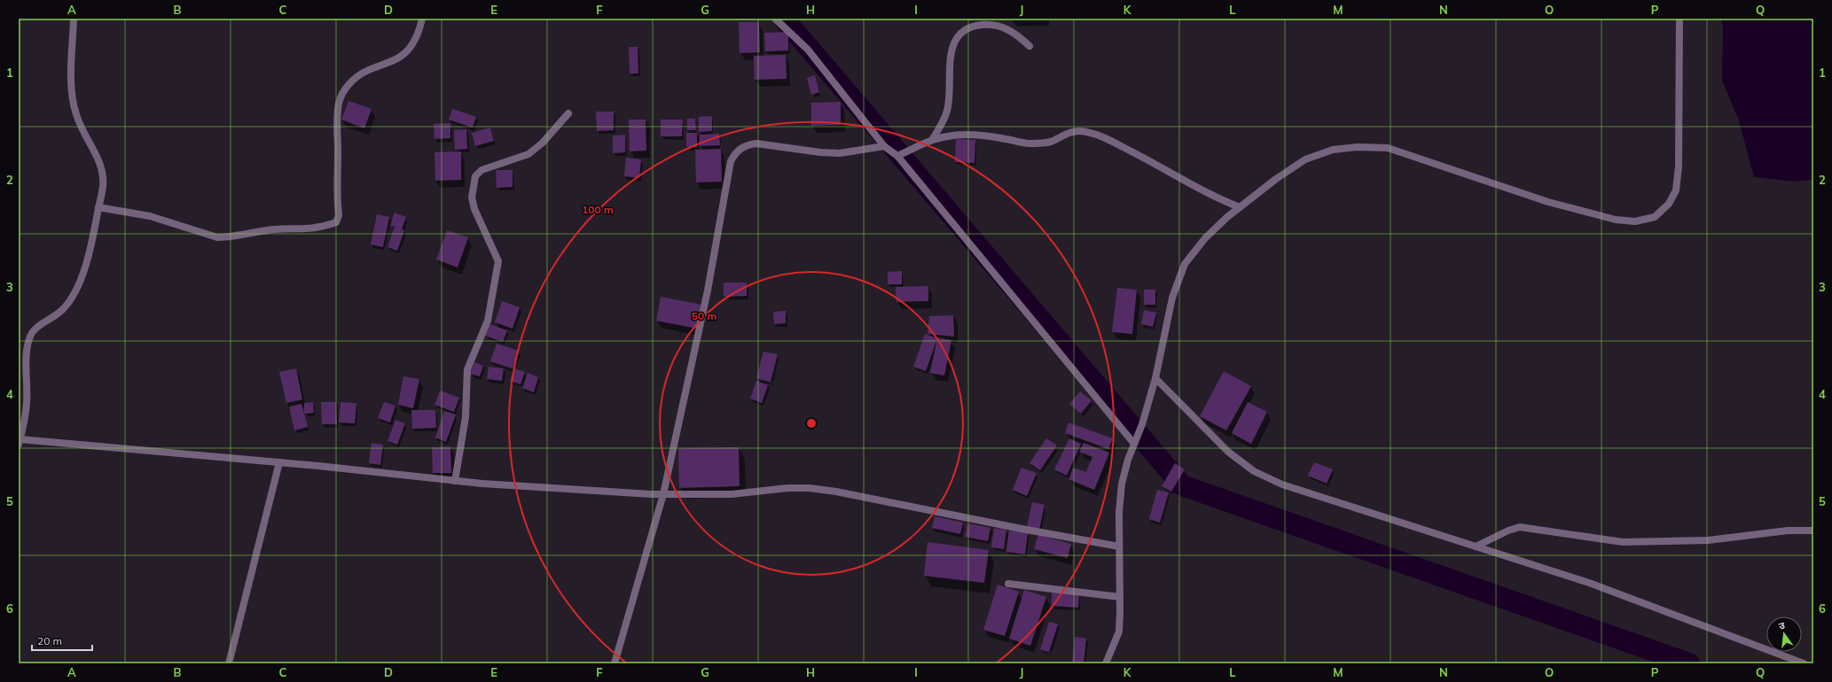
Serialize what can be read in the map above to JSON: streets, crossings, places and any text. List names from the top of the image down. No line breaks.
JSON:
{"scale_bar":"20 m","north":"top","grid":{"columns":["A","B","C","D","E","F","G","H","I","J","K","L","M","N","O","P","Q"],"rows":["1","2","3","4","5","6"]},"rings":["100 m","50 m"]}
